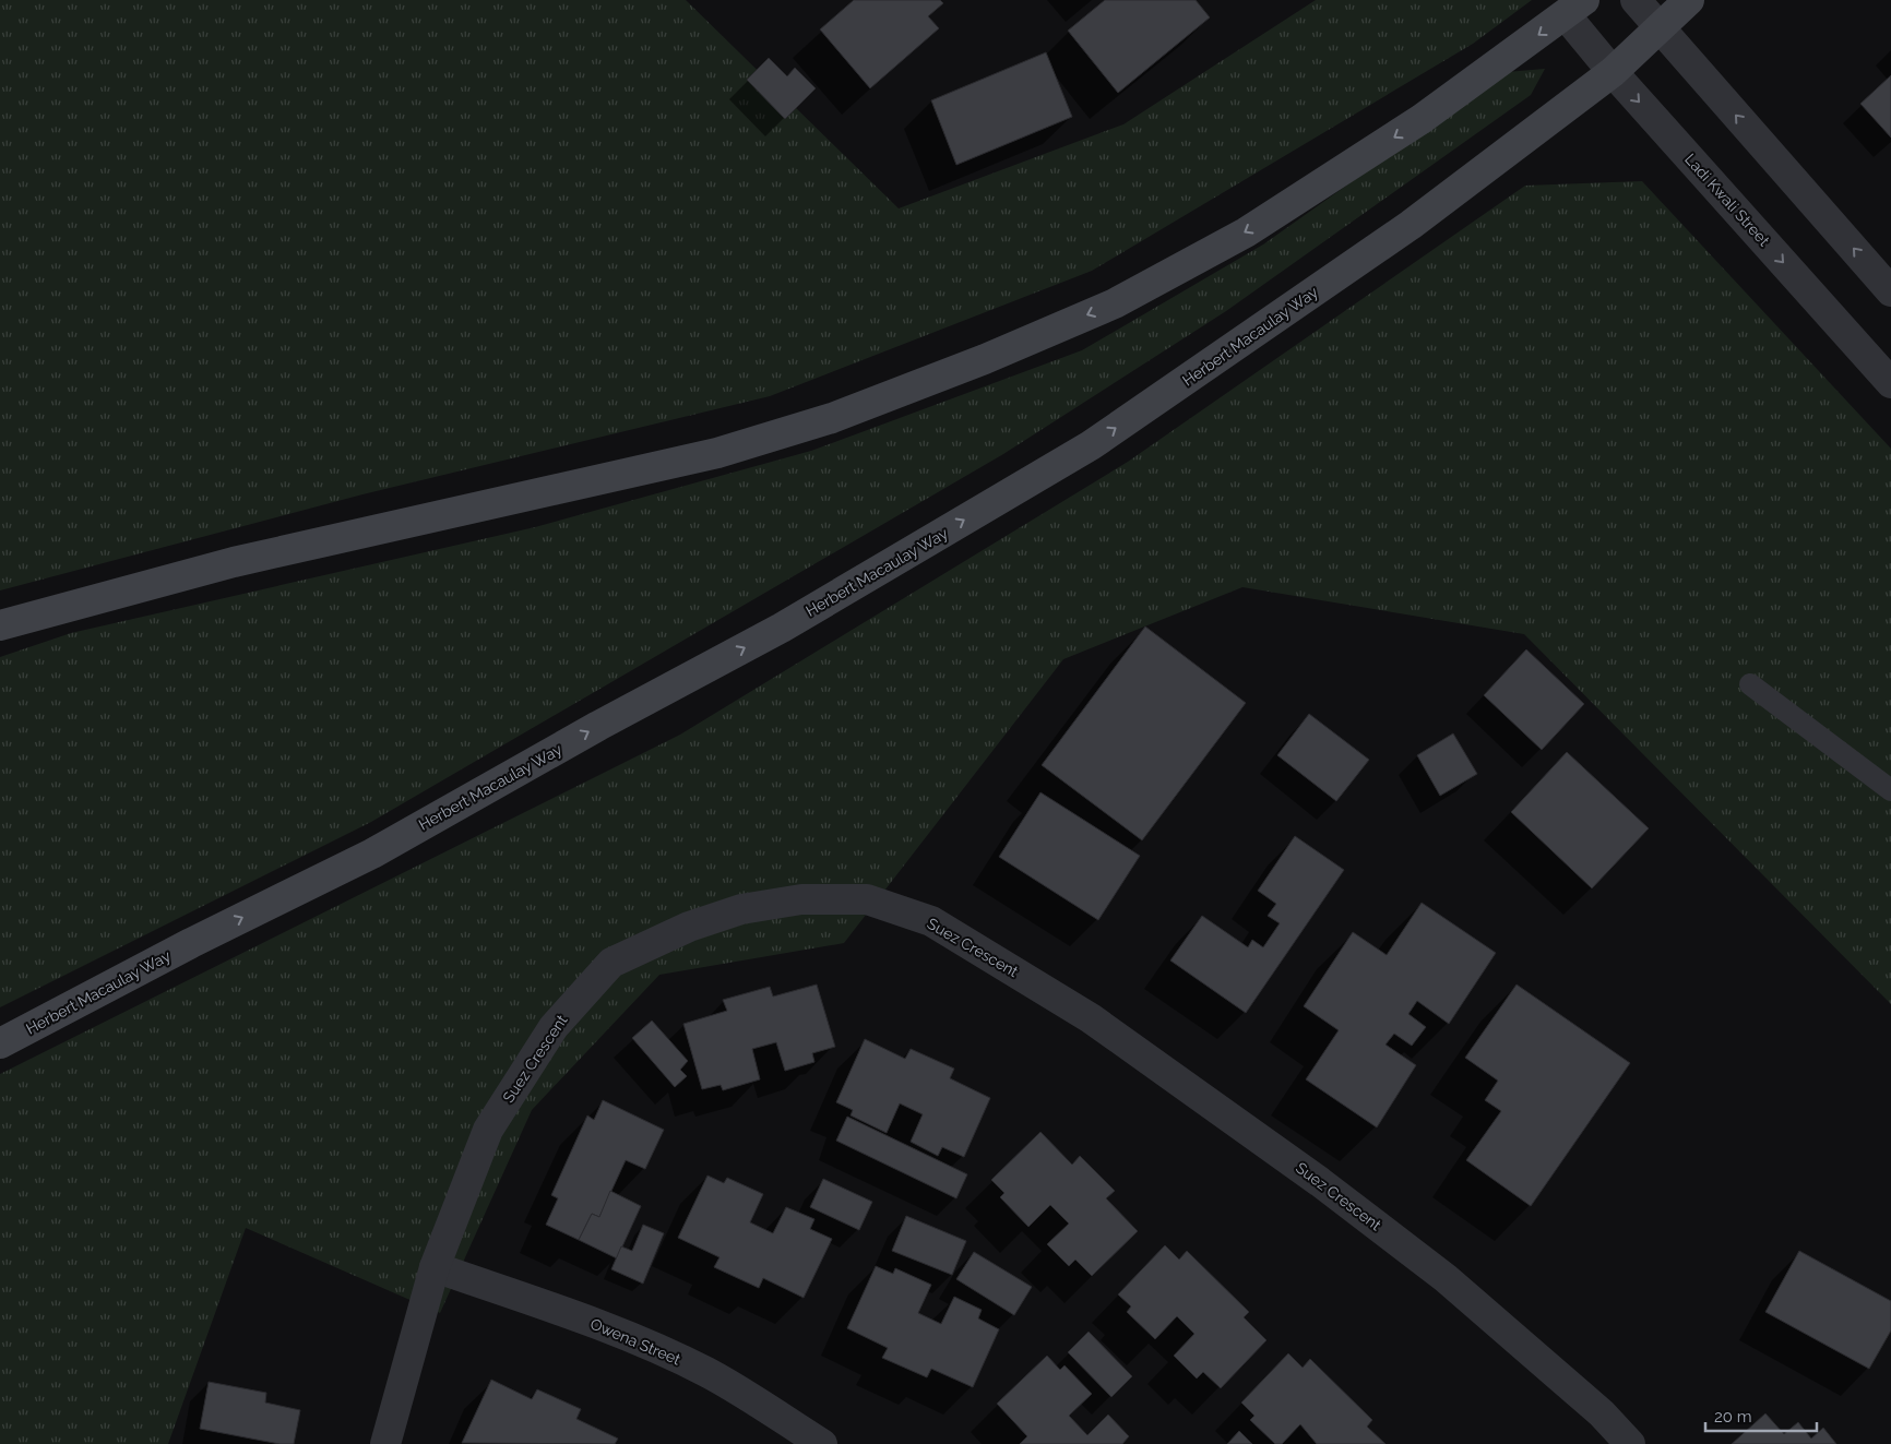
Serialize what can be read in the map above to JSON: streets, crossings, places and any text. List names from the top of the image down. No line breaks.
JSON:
{"streets":{"main road":["Herbert Macaulay Way"],"street":["Ladi Kwali Street","Suez Crescent","Owena Street"]},"crossings":[["Ladi Kwali Street","Herbert Macaulay Way"],["Suez Crescent","Owena Street"]],"scale_bar":"20 m"}
